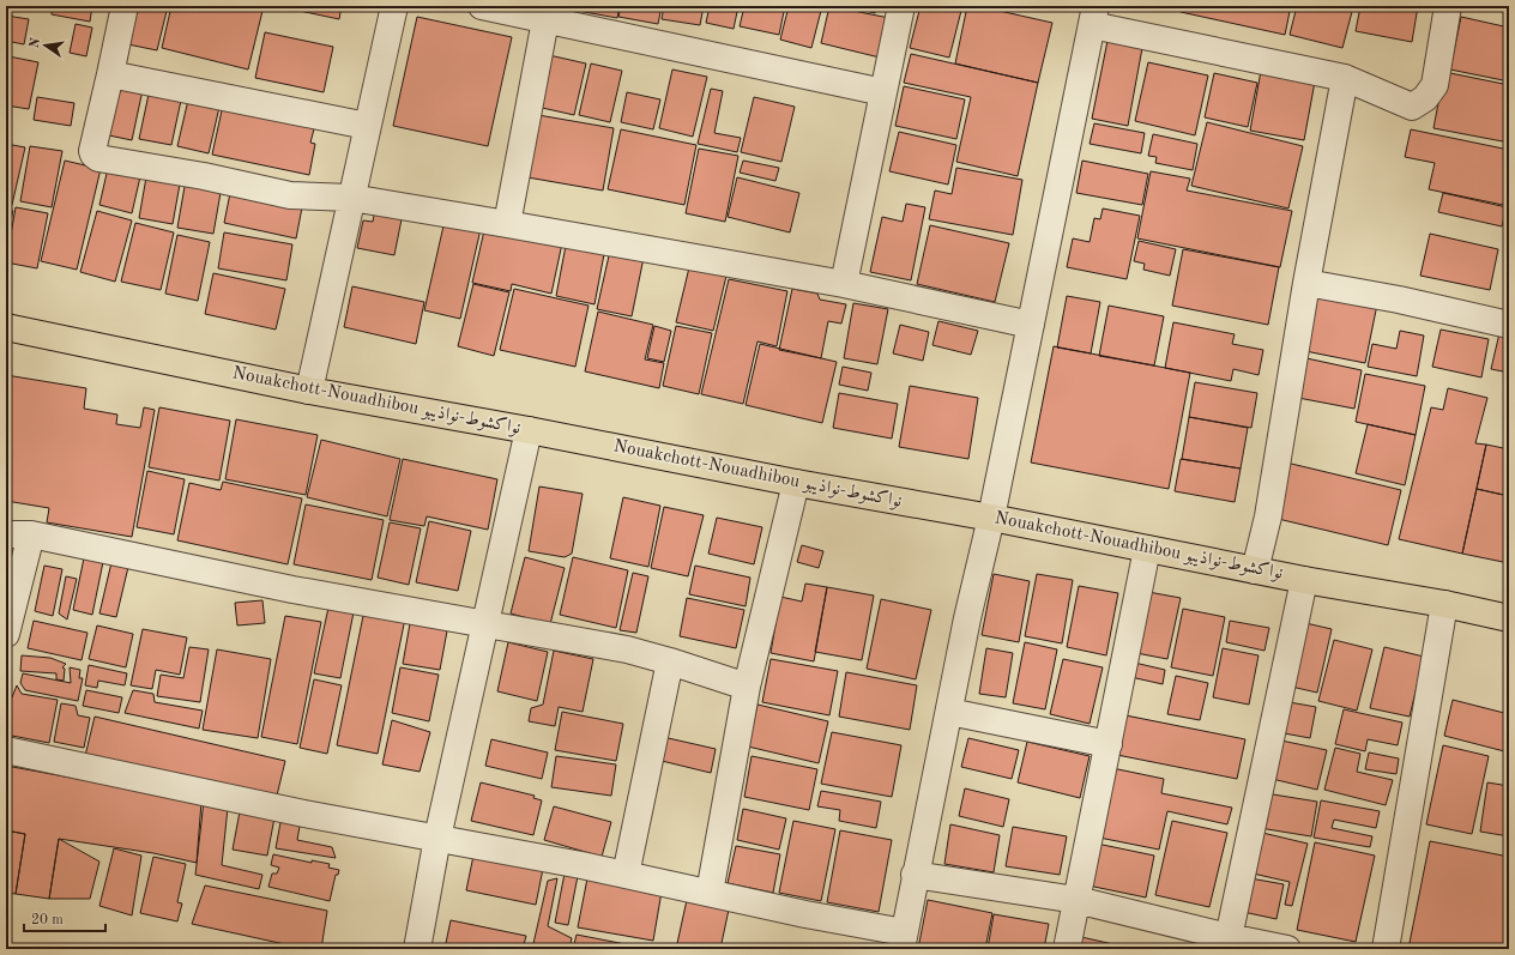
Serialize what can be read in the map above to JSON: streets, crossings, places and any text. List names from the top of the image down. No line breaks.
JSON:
{"streets":{"highway":["Nouakchott-Nouadhibou نواكشوط-نواذيبو"]},"scale_bar":"20 m","north":"left"}
